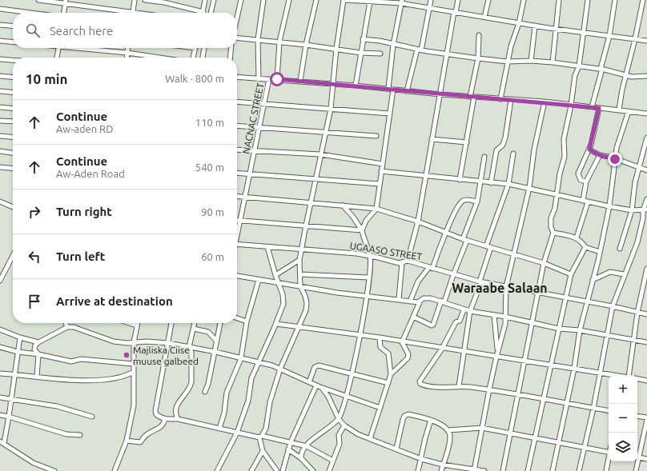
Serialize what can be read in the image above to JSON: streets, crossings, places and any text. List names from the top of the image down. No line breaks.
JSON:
{"streets":{"street":["NACNAC STREET","UGAASO STREET"]},"districts":["Waraabe Salaan"],"places":["Majliska Ciise muuse galbeed"],"page":{"search":"Search here","heading":["10 min","Walk · 800 m"],"list":[["Continue","Aw-aden RD","110 m"],["Continue","Aw-Aden Road","540 m"],["Turn right","90 m"],["Turn left","60 m"],"Arrive at destination"],"map_buttons":["+","−"]}}
